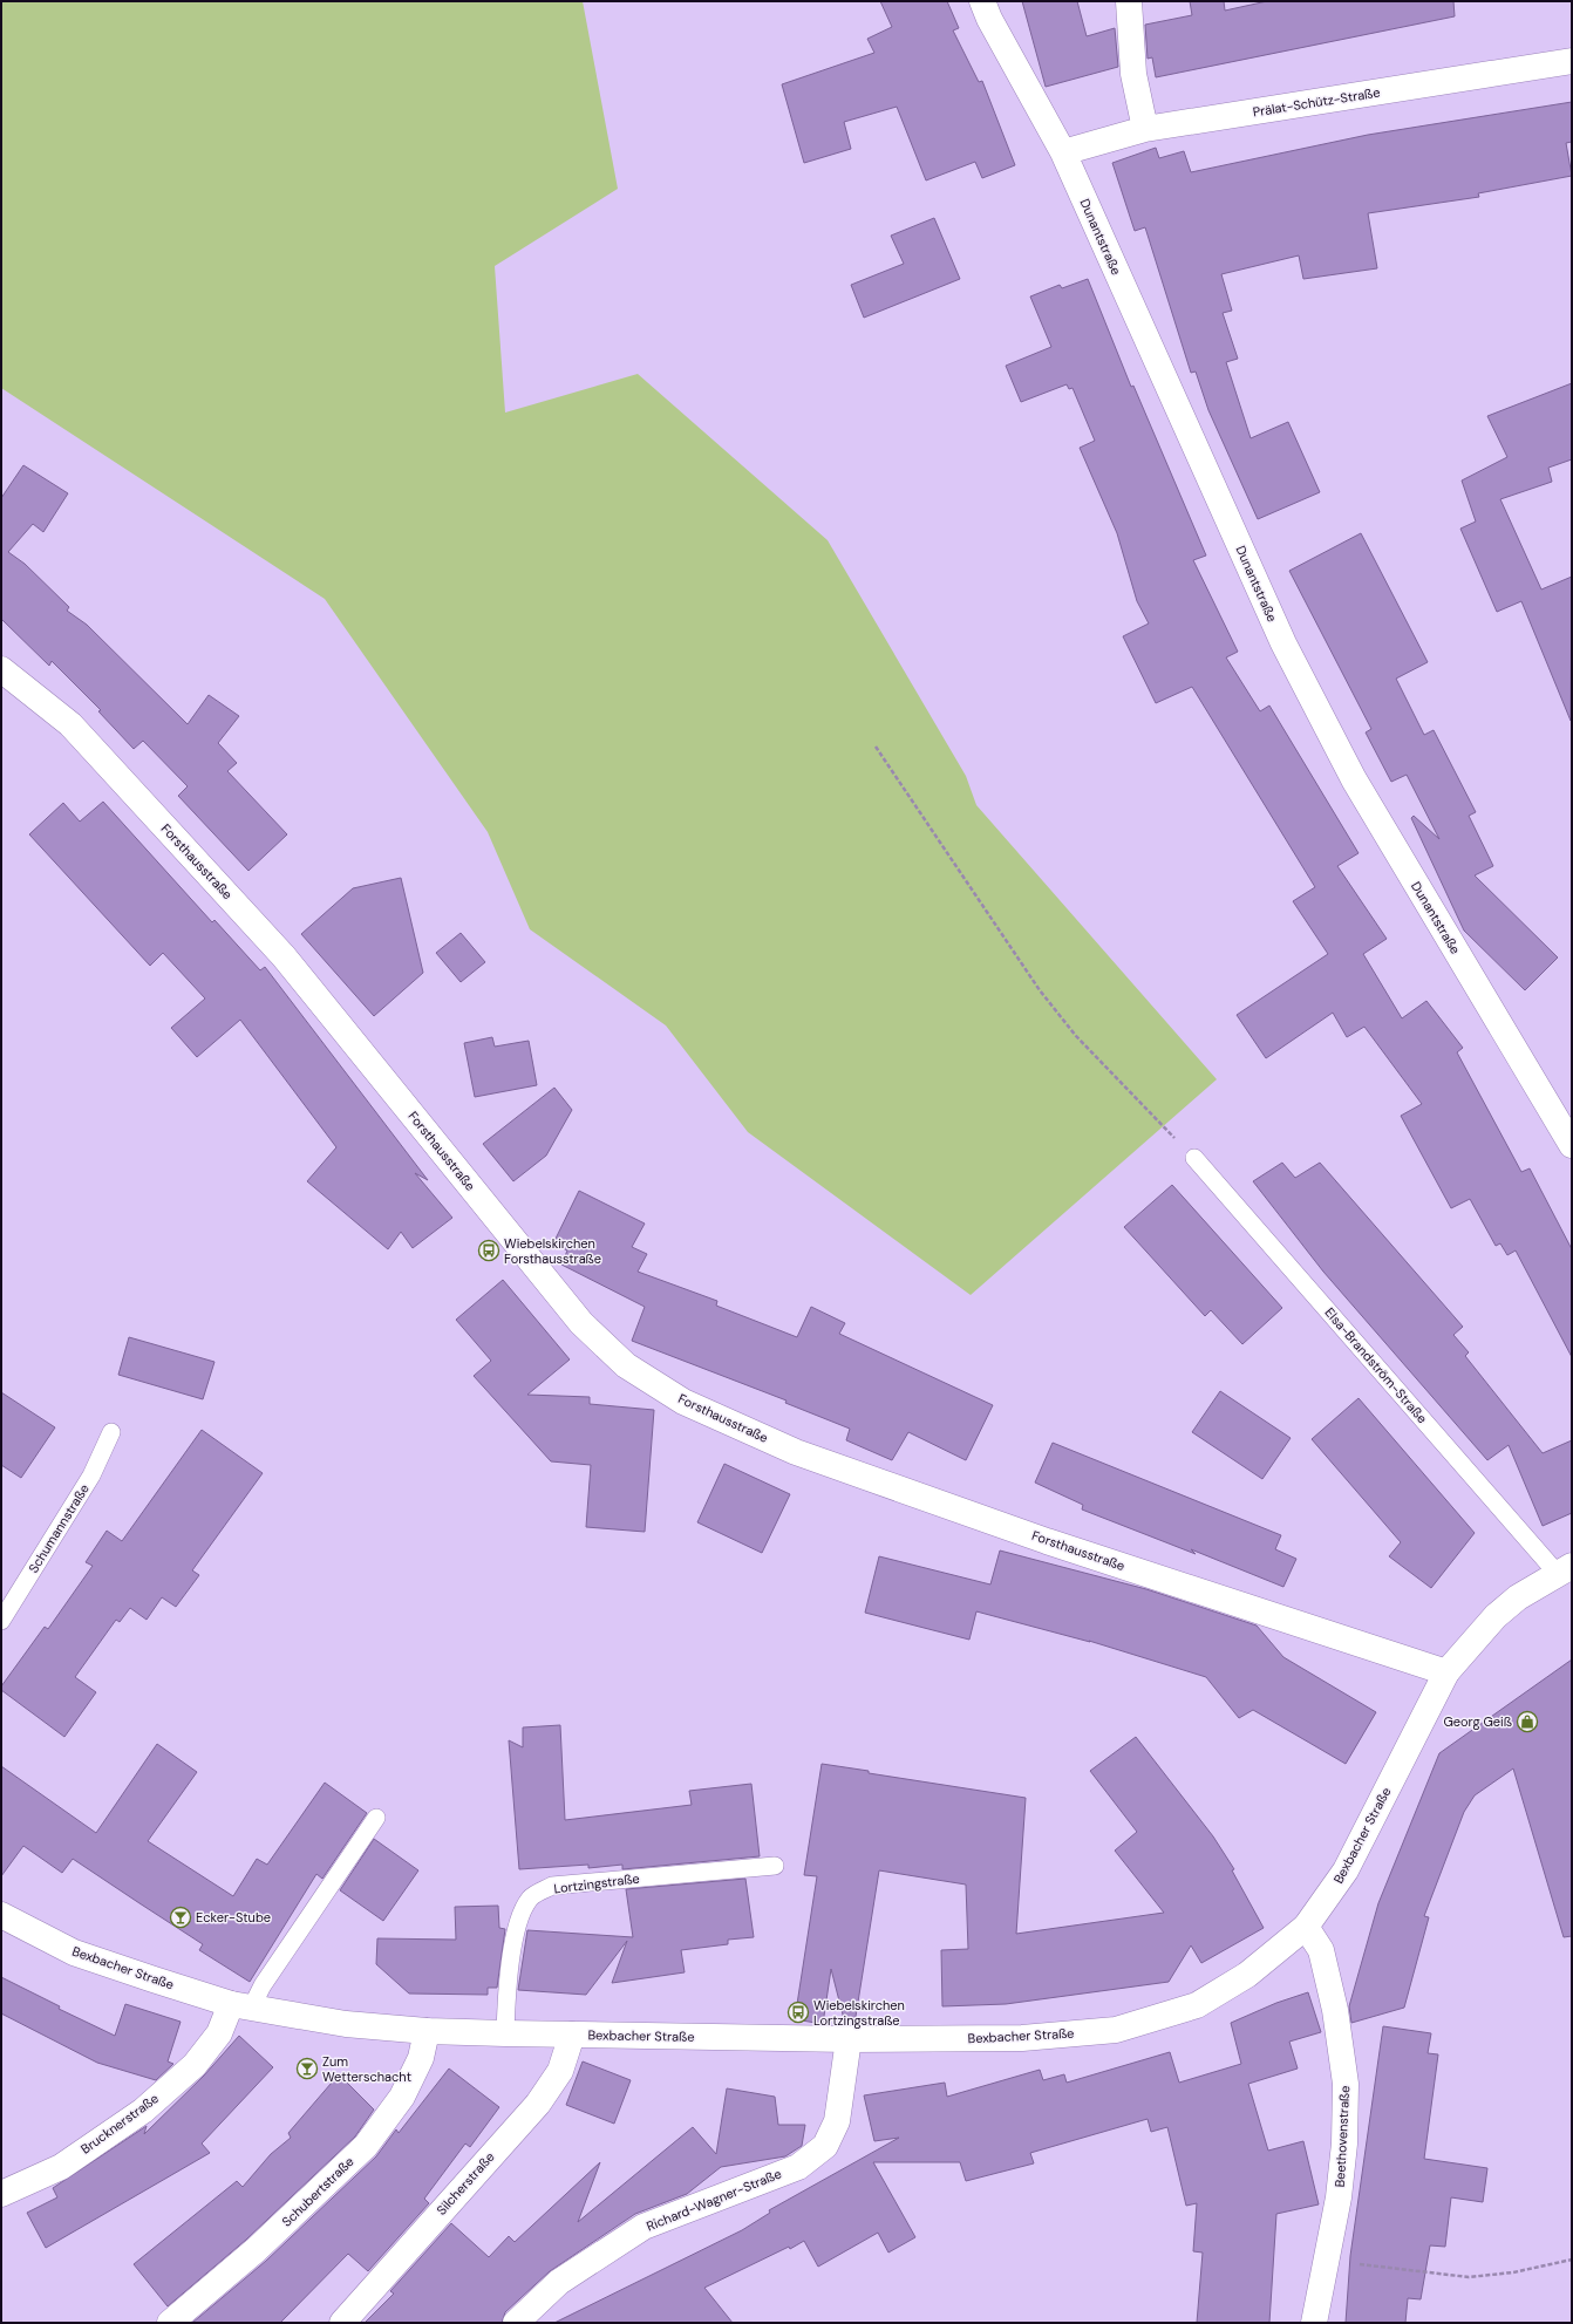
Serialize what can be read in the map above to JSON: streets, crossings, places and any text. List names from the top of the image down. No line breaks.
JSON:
{"streets":{"street":["Prälat-Schütz-Straße","Dunantstraße","Forsthausstraße","Bexbacher Straße","Brucknerstraße","Beethovenstraße","Silcherstraße","Schubertstraße","Richard-Wagner-Straße"],"lane":["Elsa-Brandström-Straße","Schumannstraße","Lortzingstraße"]},"crossings":[["Prälat-Schütz-Straße","Dunantstraße"],["Forsthausstraße","Bexbacher Straße"],["Elsa-Brandström-Straße","Bexbacher Straße"],["Bexbacher Straße","Lortzingstraße"],["Bexbacher Straße","Brucknerstraße"],["Bexbacher Straße","Beethovenstraße"],["Bexbacher Straße","Silcherstraße"],["Bexbacher Straße","Schubertstraße"],["Bexbacher Straße","Richard-Wagner-Straße"]],"places":{"bus stop":["Wiebelskirchen Forsthausstraße","Wiebelskirchen Lortzingstraße"],"shop":["Georg Geiß"],"bar":["Ecker-Stube","Zum Wetterschacht"]}}
